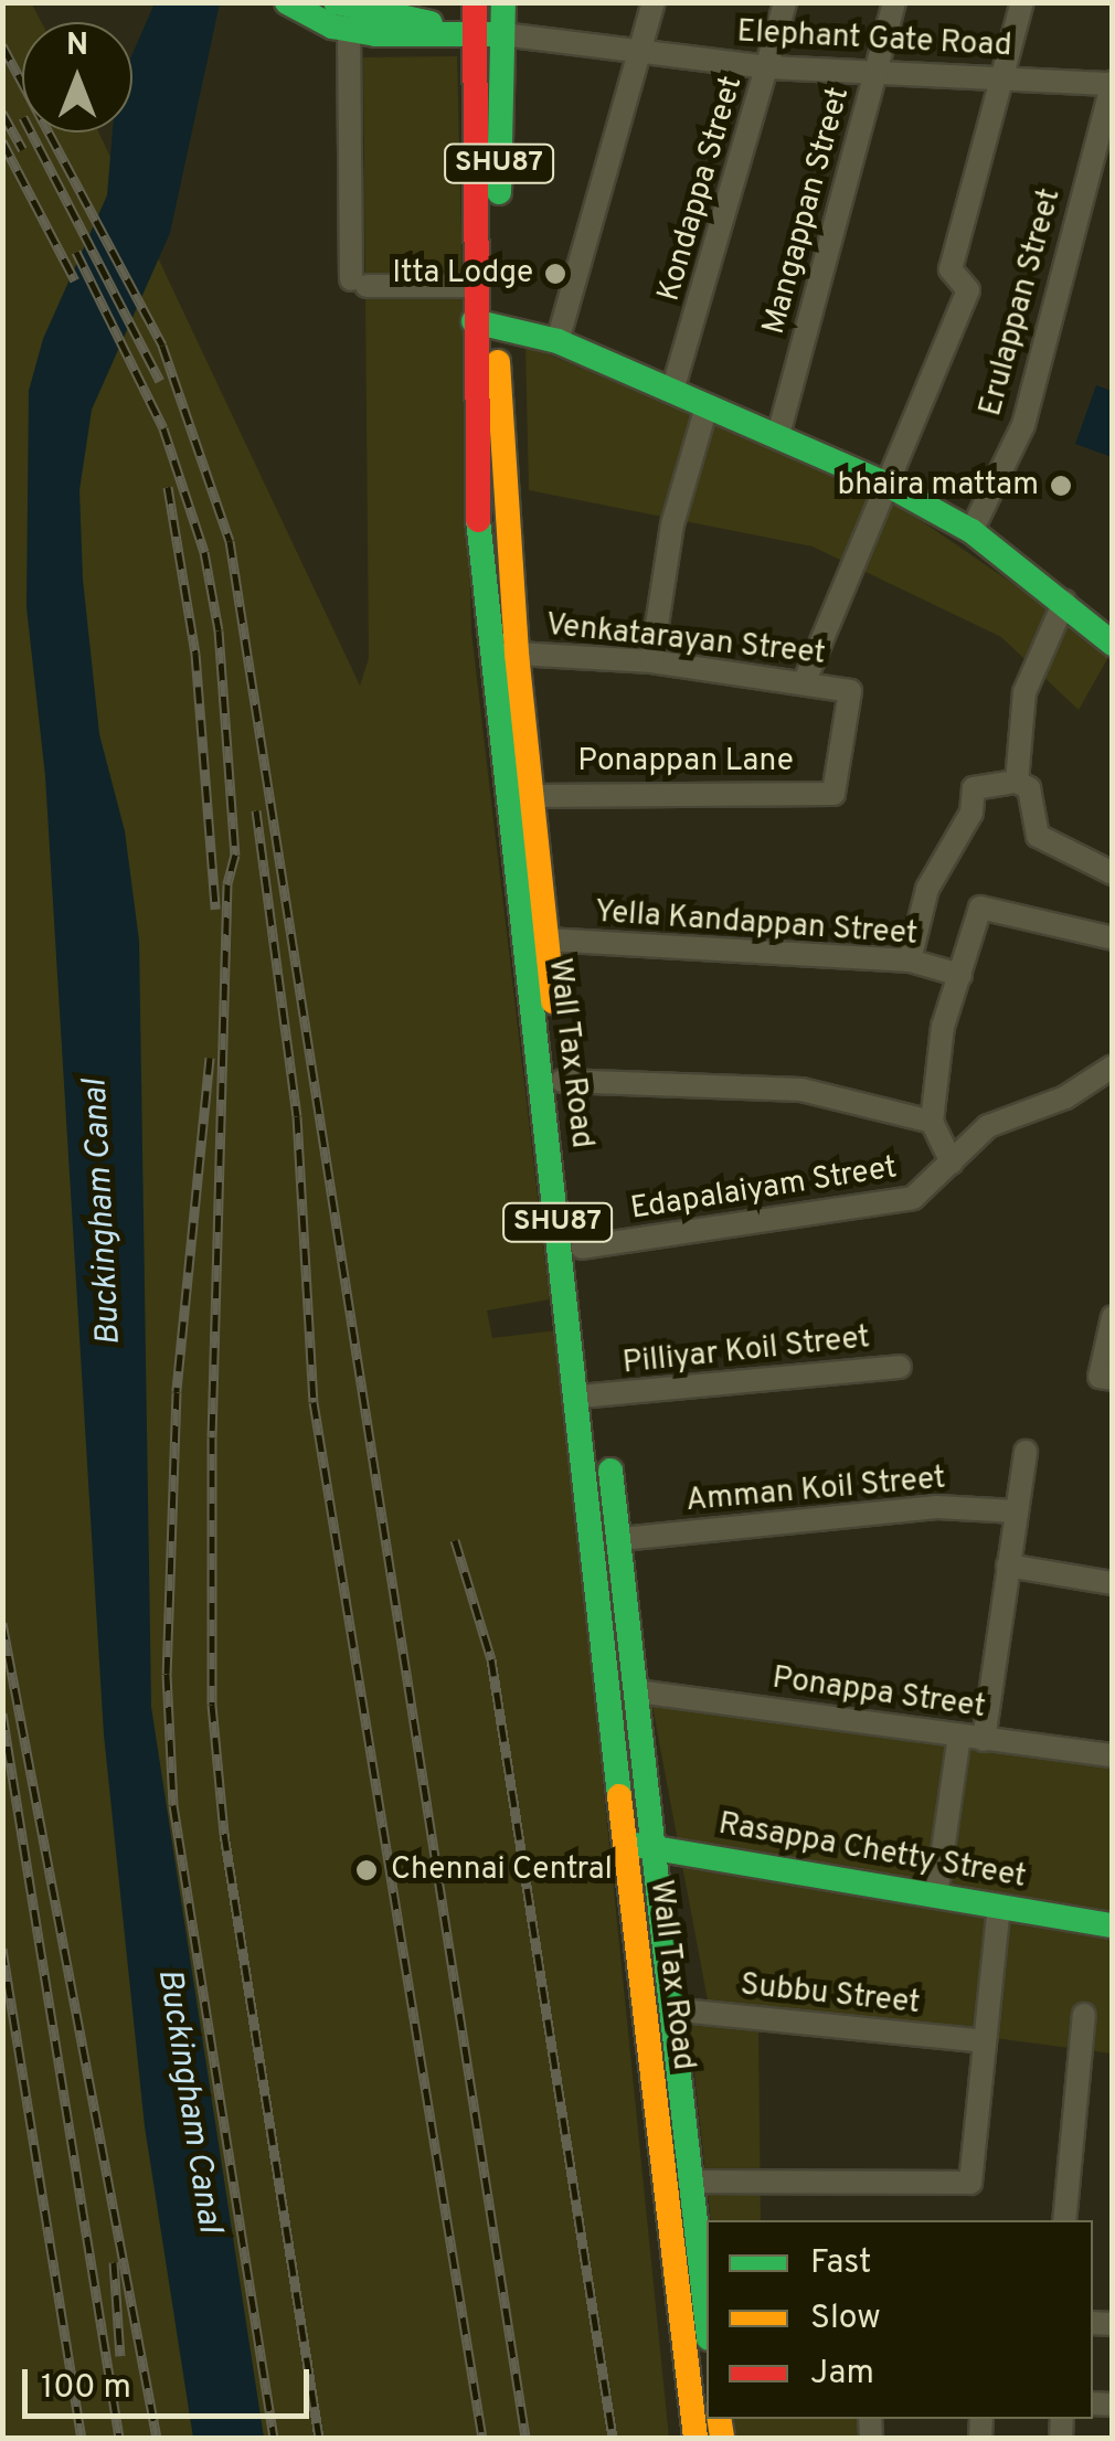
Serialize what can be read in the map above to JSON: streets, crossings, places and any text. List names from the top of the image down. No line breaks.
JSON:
{"streets":{"main road":["SHU87","Wall Tax Road","Rasappa Chetty Street"],"street":["Elephant Gate Road","Kondappa Street","Mangappan Street","Erulappan Street","Venkatarayan Street","Ponappan Lane","Yella Kandappan Street","Edapalaiyam Street","Pilliyar Koil Street","Amman Koil Street","Ponappa Street","Subbu Street"]},"crossings":[["Elephant Gate Road","Kondappa Street"],["Elephant Gate Road","Mangappan Street"],["Elephant Gate Road","Erulappan Street"],["Elephant Gate Road","Wall Tax Road"],["Venkatarayan Street","Ponappan Lane"],["Venkatarayan Street","Wall Tax Road"],["Ponappan Lane","Wall Tax Road"],["Yella Kandappan Street","Wall Tax Road"],["Wall Tax Road","Edapalaiyam Street"],["Wall Tax Road","Pilliyar Koil Street"],["Wall Tax Road","Amman Koil Street"],["Wall Tax Road","Ponappa Street"],["Wall Tax Road","Rasappa Chetty Street"],["Wall Tax Road","Subbu Street"]],"water":["Buckingham Canal"],"places":["Itta Lodge","bhaira mattam","Chennai Central"],"legend":["Fast","Slow","Jam"],"scale_bar":"100 m","north":"top"}
